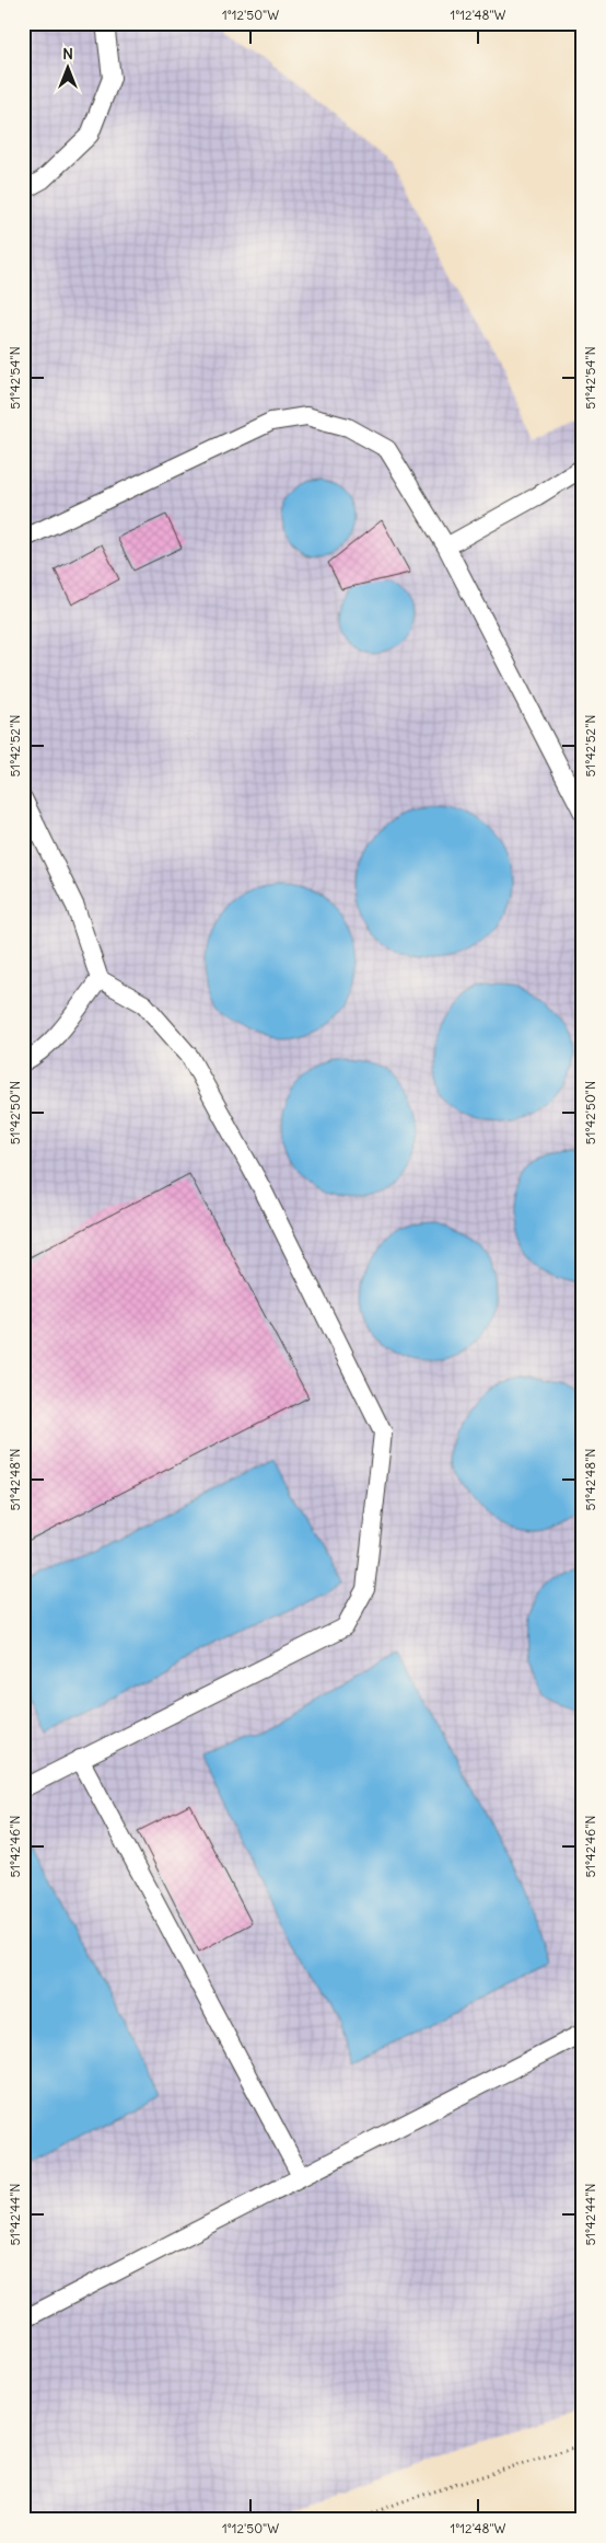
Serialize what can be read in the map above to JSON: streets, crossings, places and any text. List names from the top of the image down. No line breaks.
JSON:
{"north":"top","coordinates":["1°12'50\"W","1°12'48\"W","51°42'54\"N","51°42'52\"N","51°42'50\"N","51°42'48\"N","51°42'46\"N","51°42'44\"N"]}
